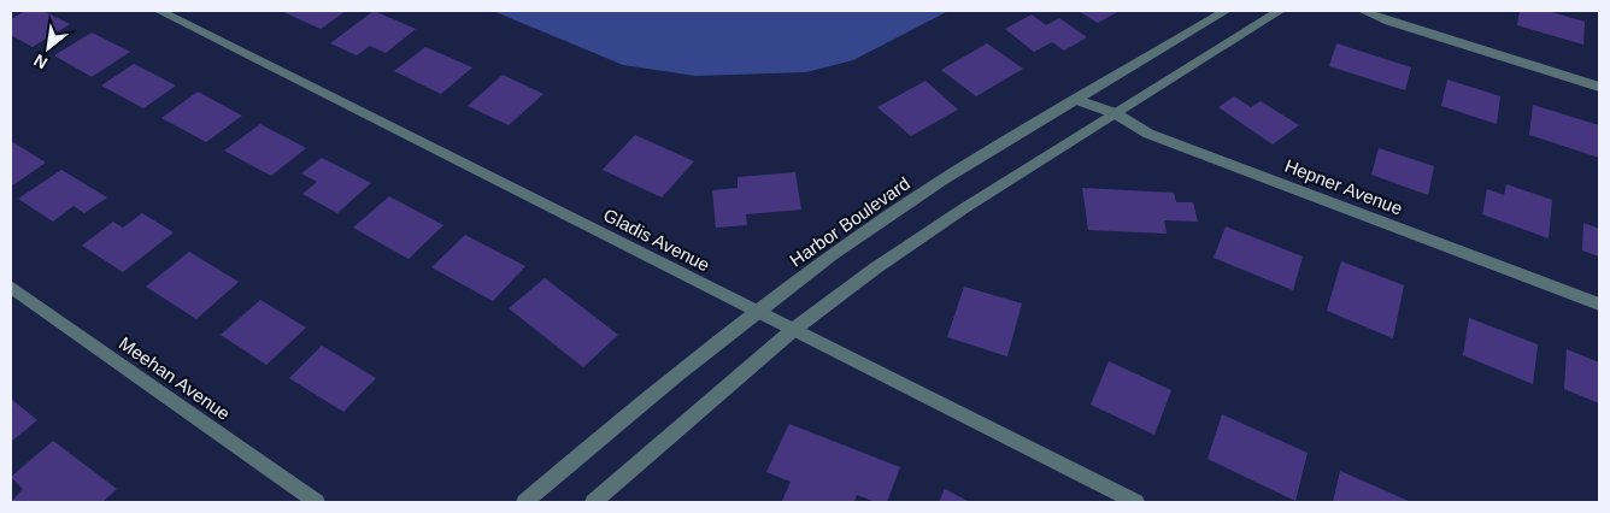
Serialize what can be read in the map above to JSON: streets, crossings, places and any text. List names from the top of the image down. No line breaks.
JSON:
{"streets":{"street":["Hepner Avenue","Harbor Boulevard","Gladis Avenue","Meehan Avenue"]},"crossings":[["Hepner Avenue","Harbor Boulevard"],["Harbor Boulevard","Gladis Avenue"]],"north":"bottom left"}
